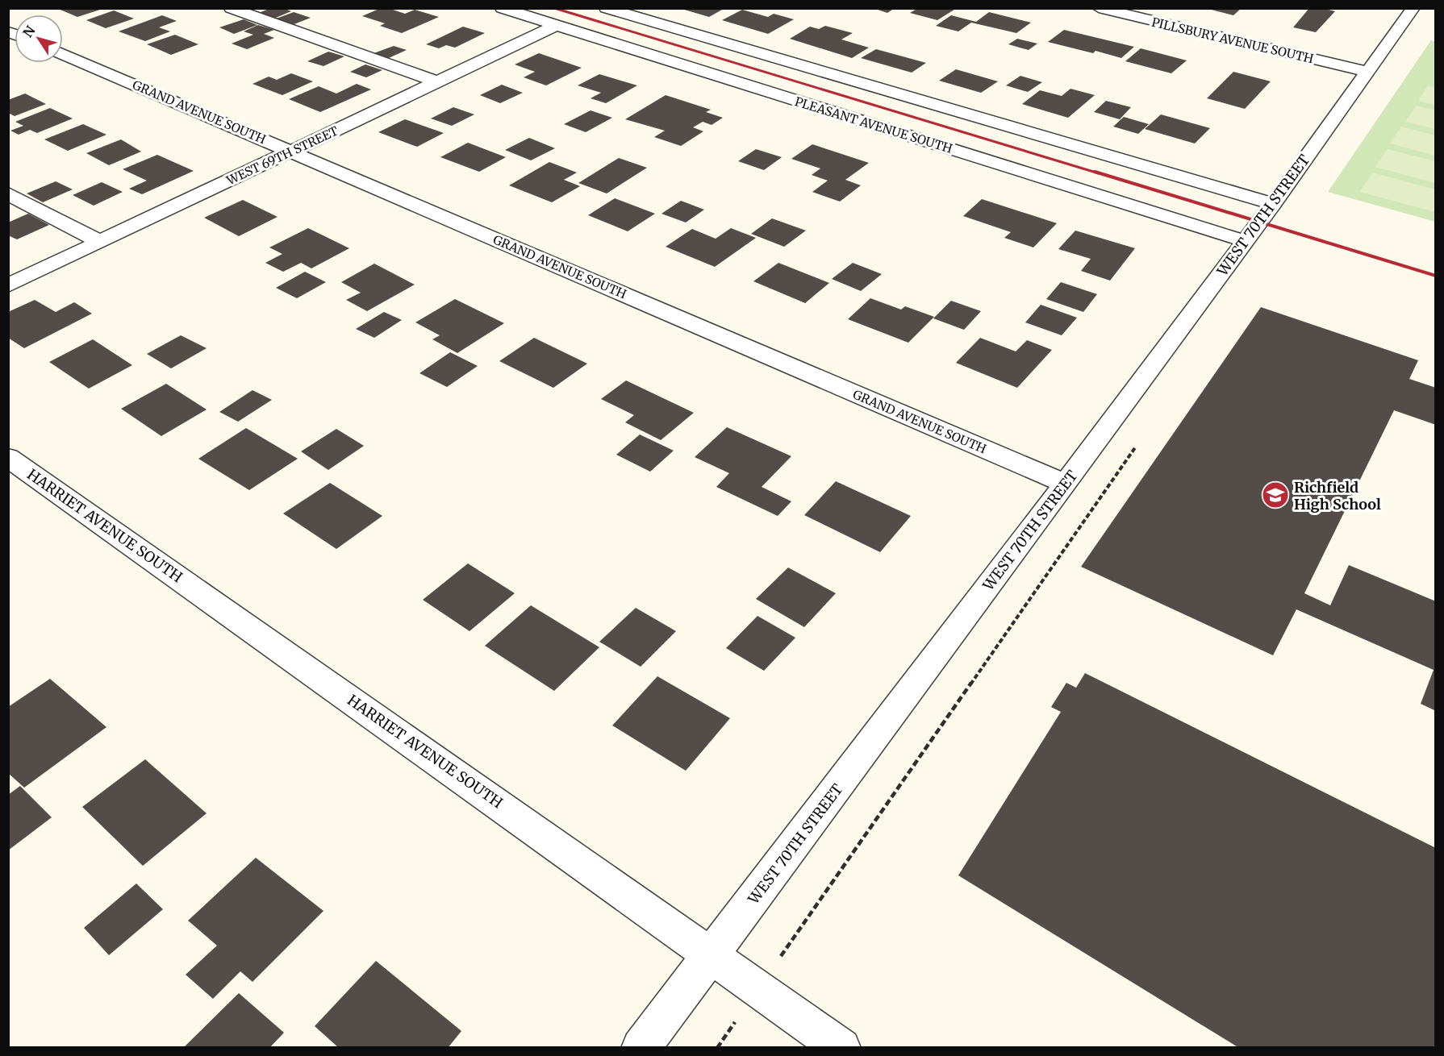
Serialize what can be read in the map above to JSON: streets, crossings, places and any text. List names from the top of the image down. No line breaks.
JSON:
{"streets":{"street":["PILLSBURY AVENUE SOUTH","GRAND AVENUE SOUTH","PLEASANT AVENUE SOUTH","WEST 69TH STREET","WEST 70TH STREET","HARRIET AVENUE SOUTH"]},"crossings":[["PILLSBURY AVENUE SOUTH","WEST 70TH STREET"],["GRAND AVENUE SOUTH","WEST 69TH STREET"],["GRAND AVENUE SOUTH","WEST 70TH STREET"],["PLEASANT AVENUE SOUTH","WEST 69TH STREET"],["PLEASANT AVENUE SOUTH","WEST 70TH STREET"],["WEST 70TH STREET","HARRIET AVENUE SOUTH"]],"places":{"school or university":["Richfield High School"]},"north":"top left"}
